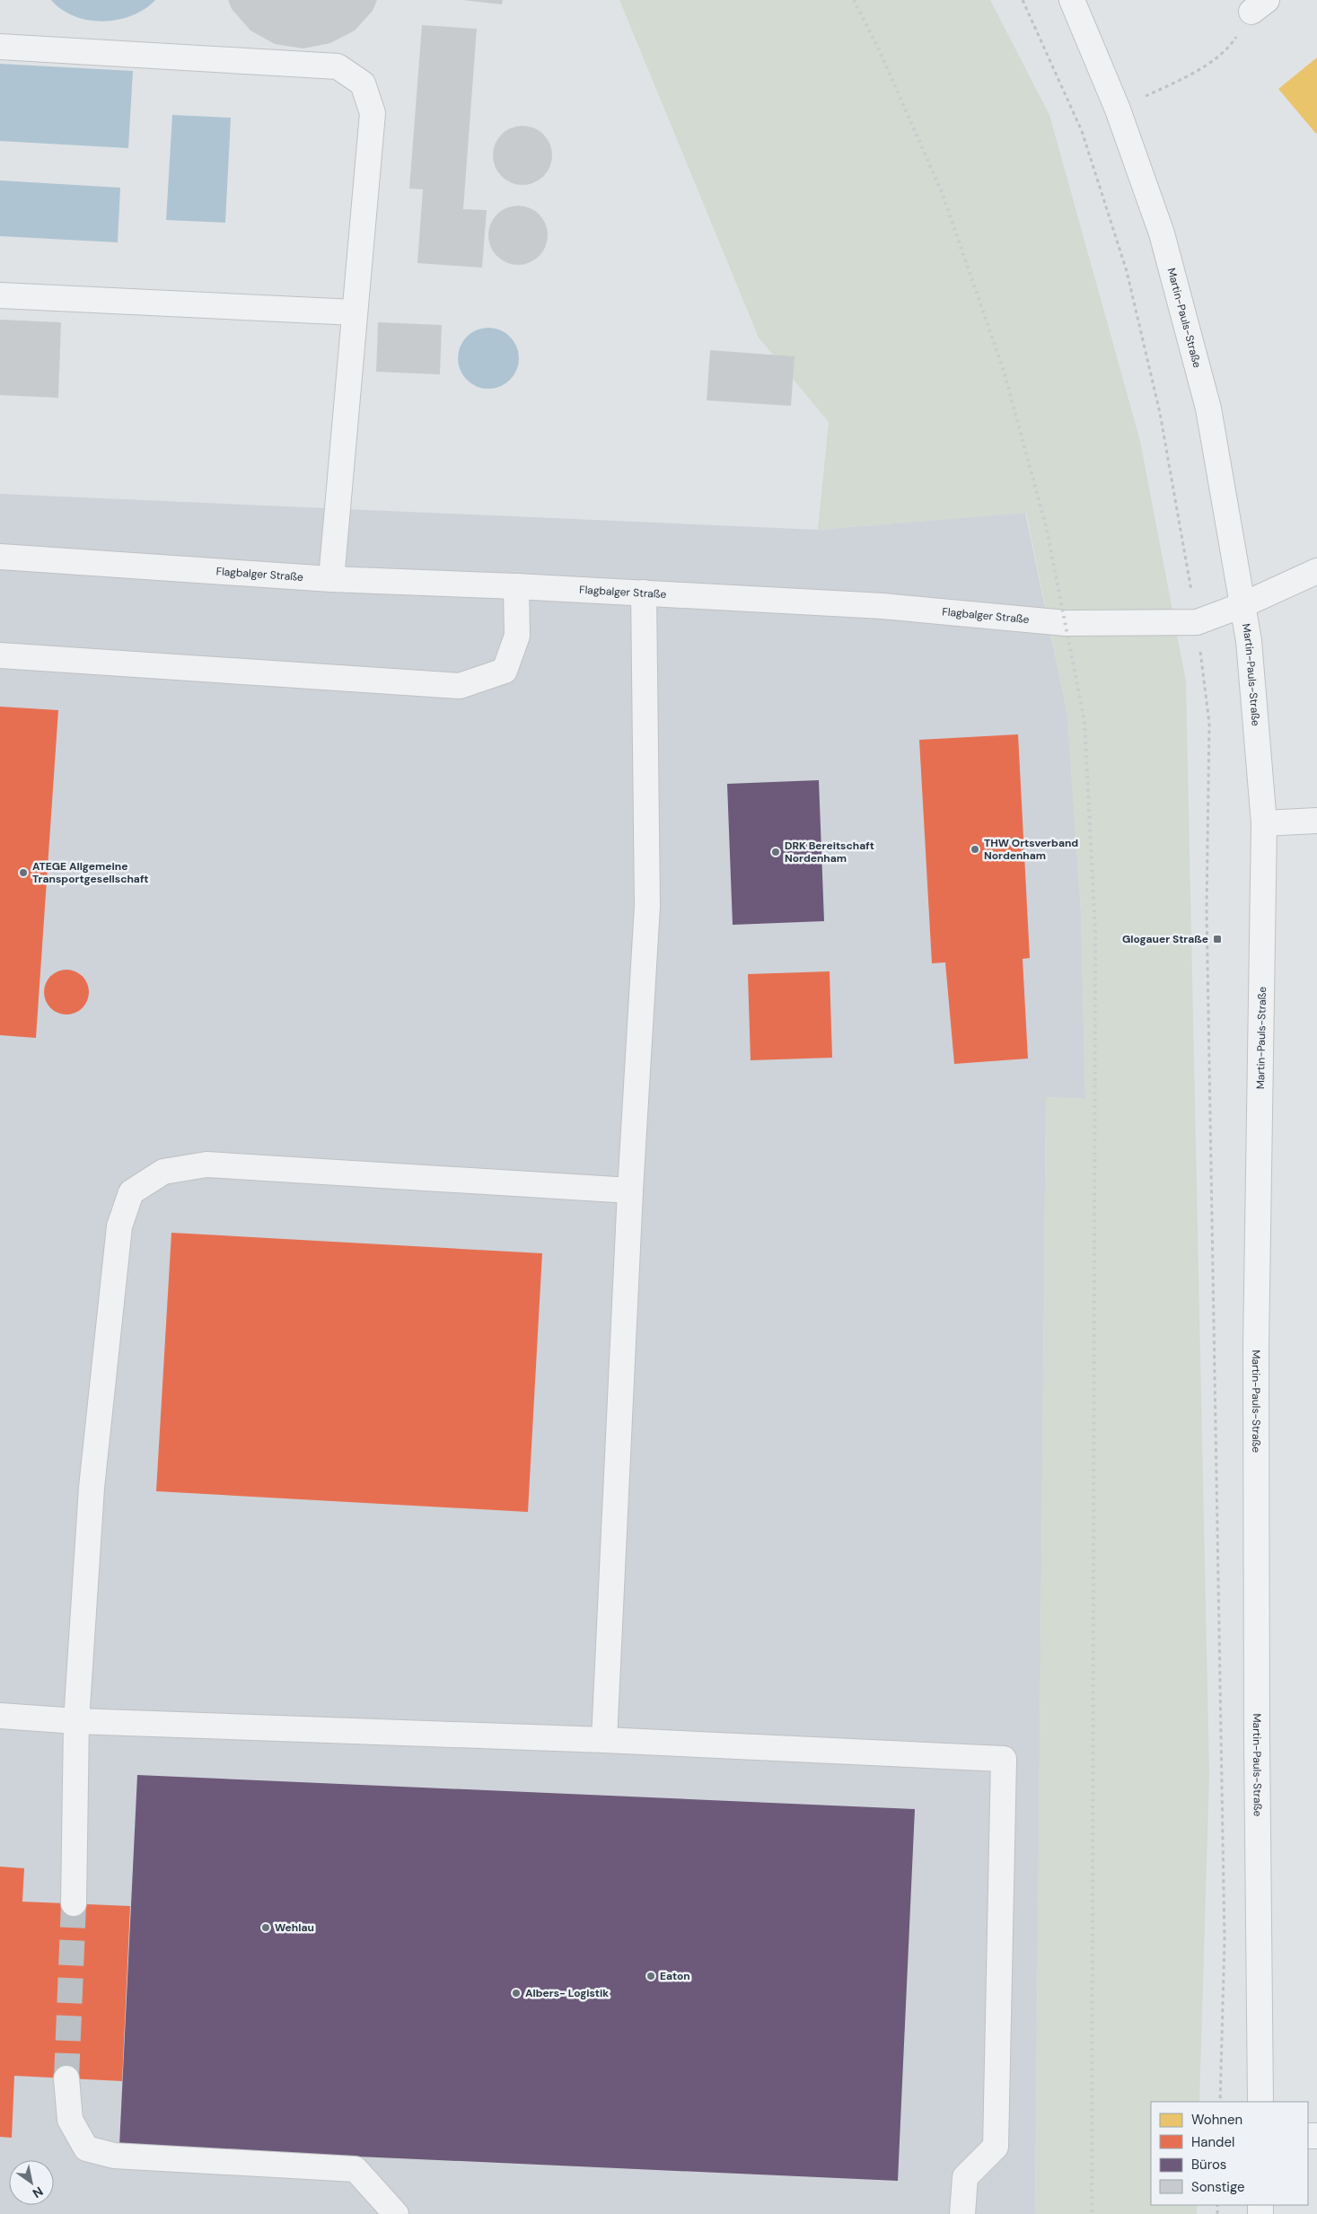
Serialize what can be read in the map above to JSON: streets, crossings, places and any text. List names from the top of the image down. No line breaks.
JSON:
{"streets":{"street":["Martin-Pauls-Straße","Flagbalger Straße"]},"crossings":[["Martin-Pauls-Straße","Flagbalger Straße"]],"places":{"other":["THW Ortsverband Nordenham","DRK Bereitschaft Nordenham","ATEGE Allgemeine Transportgesellschaft","Wehlau","Eaton","Albers- Logistik"],"transit":["Glogauer Straße"]},"legend":["Wohnen","Handel","Büros","Sonstige"],"north":"bottom right"}
